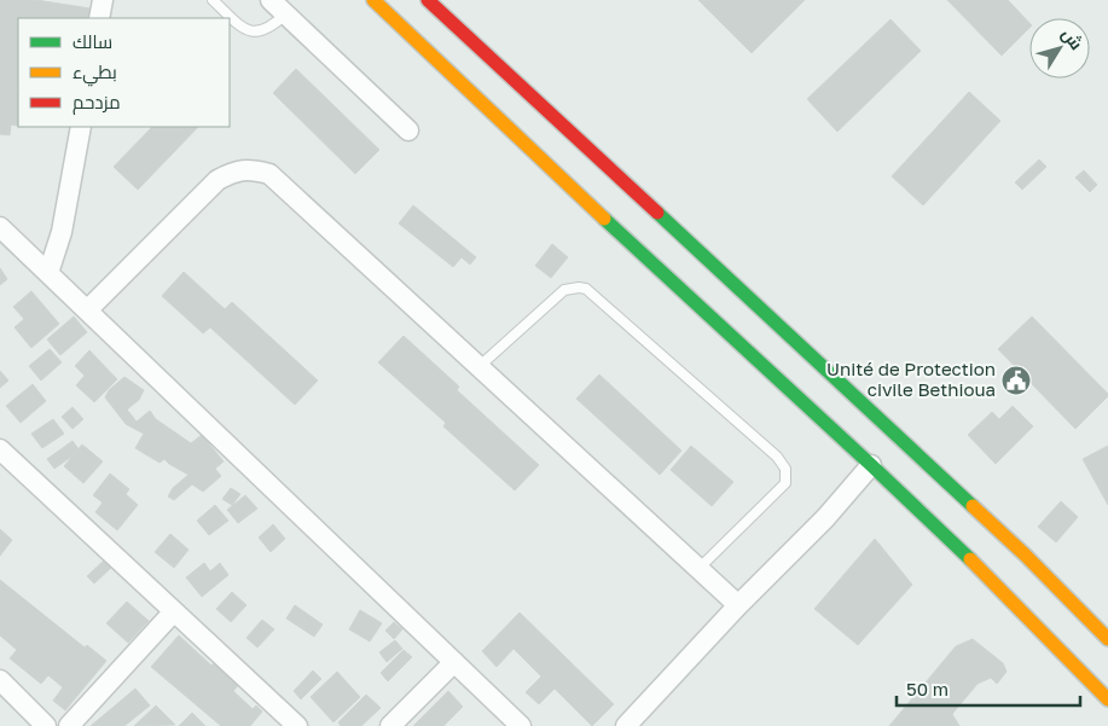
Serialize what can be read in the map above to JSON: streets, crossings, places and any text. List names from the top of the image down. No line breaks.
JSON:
{"places":{"public building":["Unité de Protection civile Bethioua"]},"legend":["سالك","بطيء","مزدحم"],"scale_bar":"50 m","north":"top right"}
